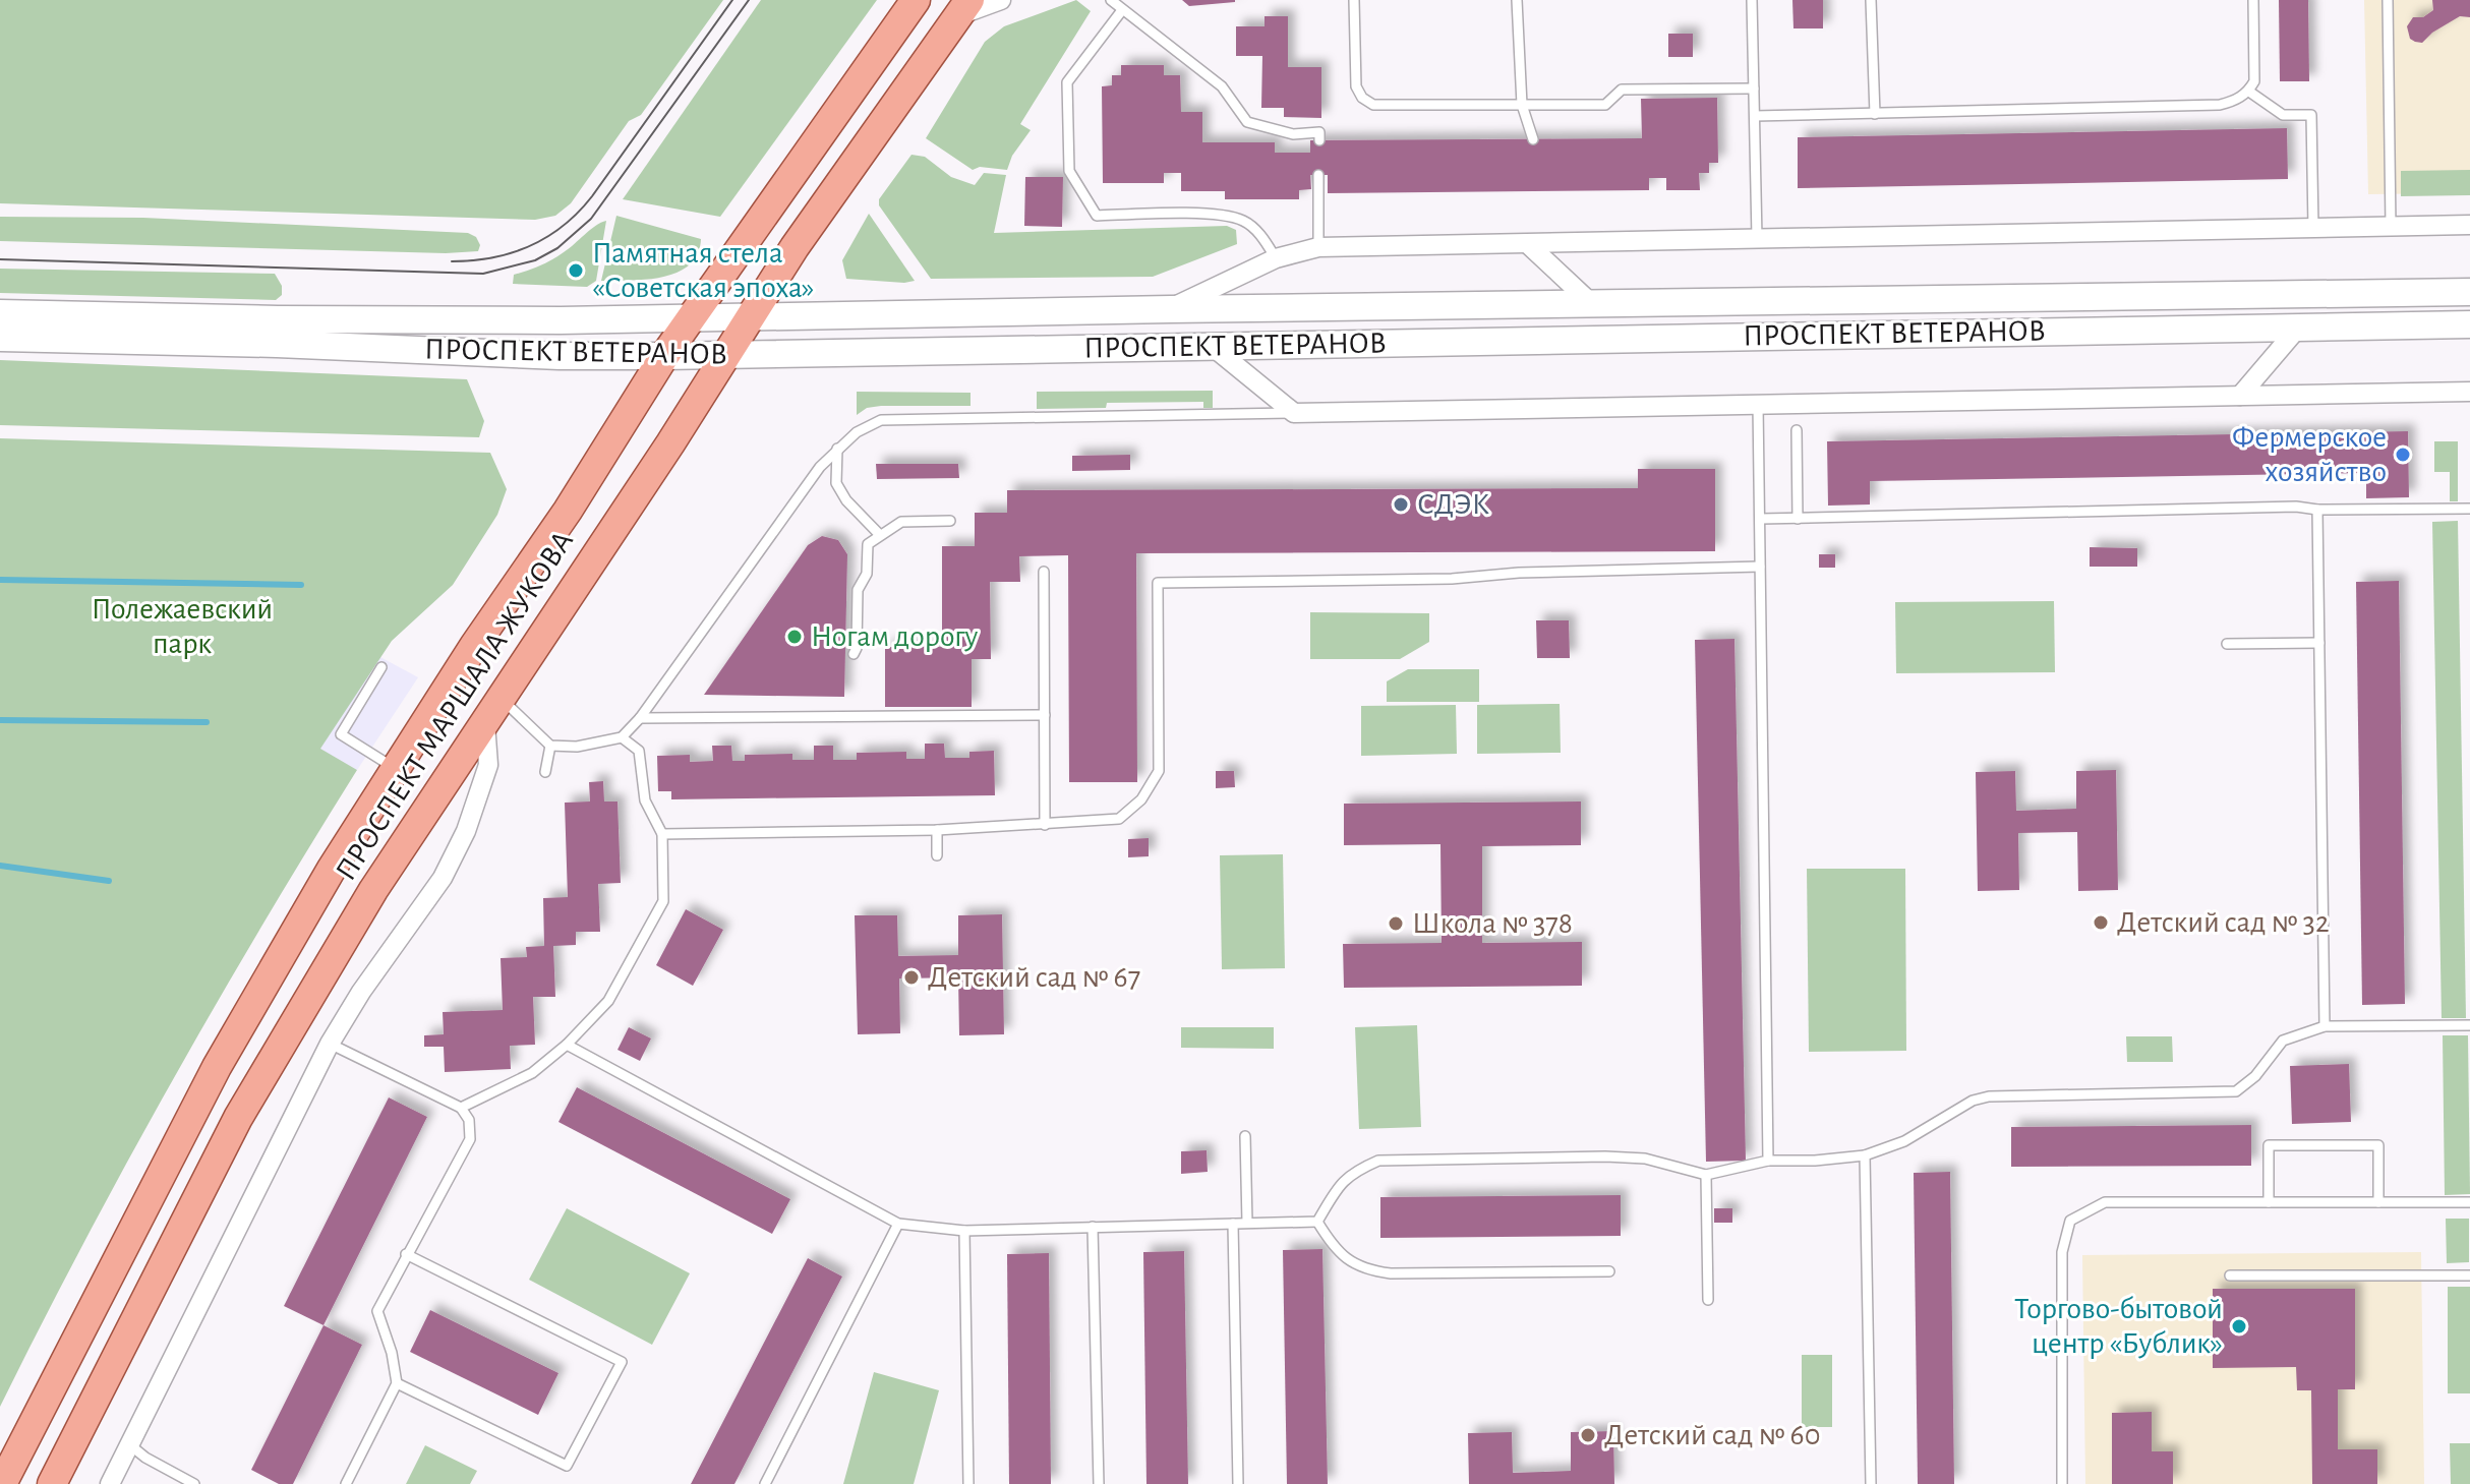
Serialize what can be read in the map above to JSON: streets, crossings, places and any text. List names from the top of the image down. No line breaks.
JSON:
{"streets":{"main road":["ПРОСПЕКТ ВЕТЕРАНОВ","ПРОСПЕКТ МАРШАЛА ЖУКОВА"]},"crossings":[["ПРОСПЕКТ ВЕТЕРАНОВ","ПРОСПЕКТ МАРШАЛА ЖУКОВА"]],"parks":["Полежаевский парк"],"places":["Памятная стела «Советская эпоха»","Фермерское хозяйство","СДЭК","Ногам дорогу","Детский сад № 32","Школа № 378","Детский сад № 67","Торгово-бытовой центр «Бублик»","Детский сад № 60"]}
